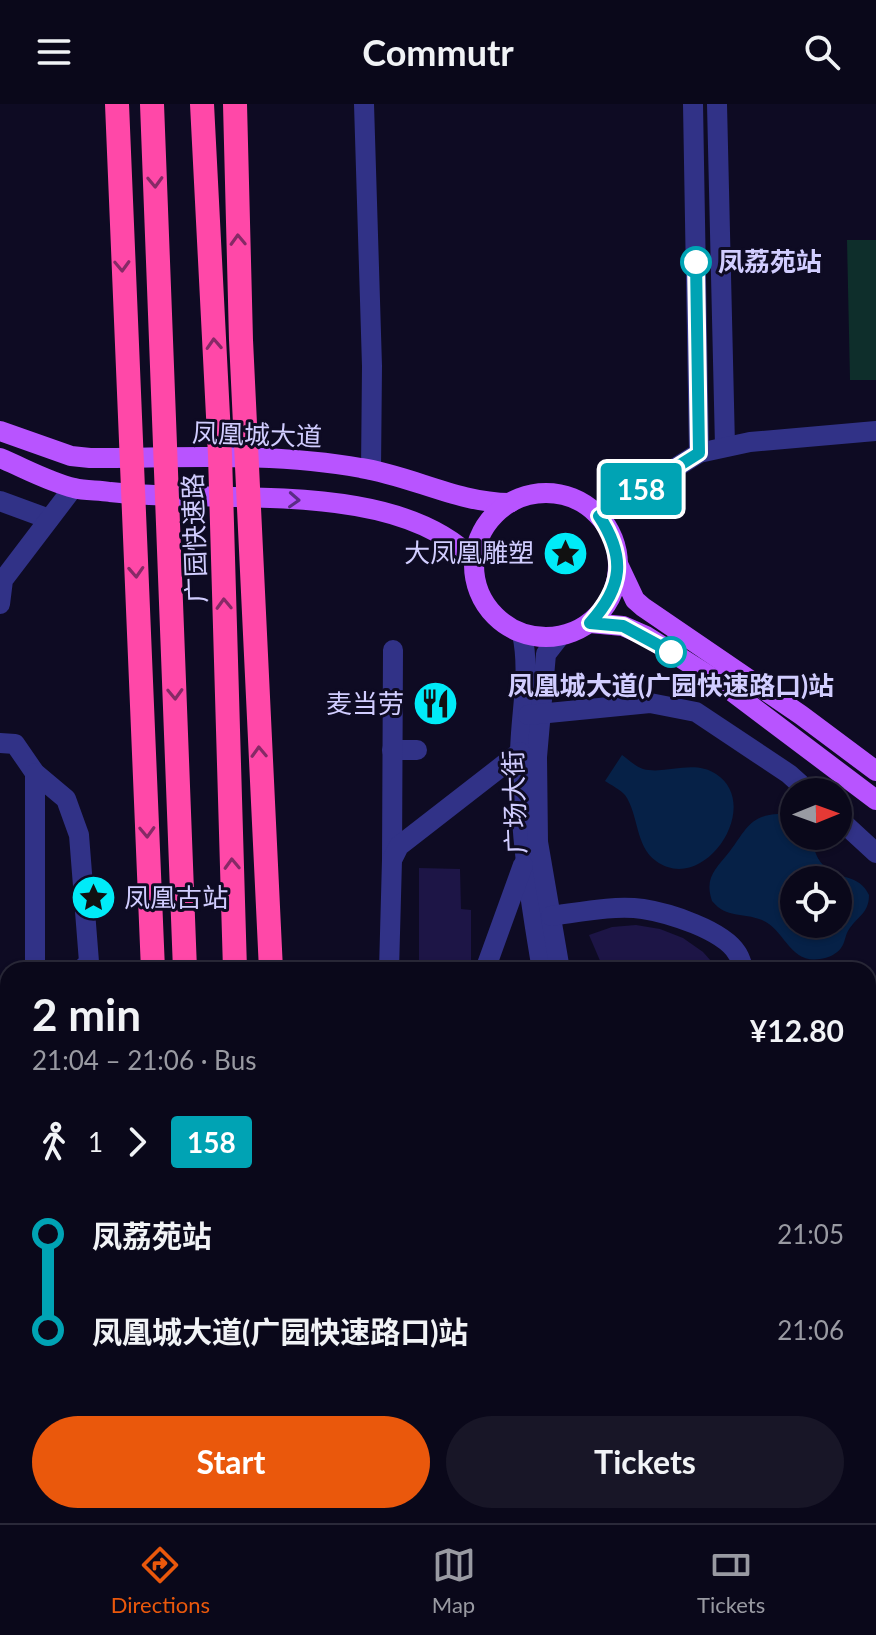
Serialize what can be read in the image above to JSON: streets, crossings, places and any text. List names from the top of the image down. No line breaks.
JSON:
{"streets":{"highway":["广园快速路"],"main road":["凤凰城大道"],"street":["广场大街"]},"crossings":[["凤凰城大道","广场大街"]],"places":{"other":["凤荔苑站","凤凰城大道(广园快速路口)站"],"place":["大凤凰雕塑","凤凰古站"],"restaurant":["麦当劳"]},"lines":["bus line 158"],"north":"right","page":{"header":"Commutr","on_map":"158","heading":["2 min","21:04 – 21:06 · Bus","¥12.80"],"legs":["1","158"],"list":[{"name":"凤荔苑站","value":"21:05"},{"name":"凤凰城大道(广园快速路口)站","value":"21:06"}],"buttons":["Start","Tickets"],"tabs":["Directions","Map","Tickets"]}}
